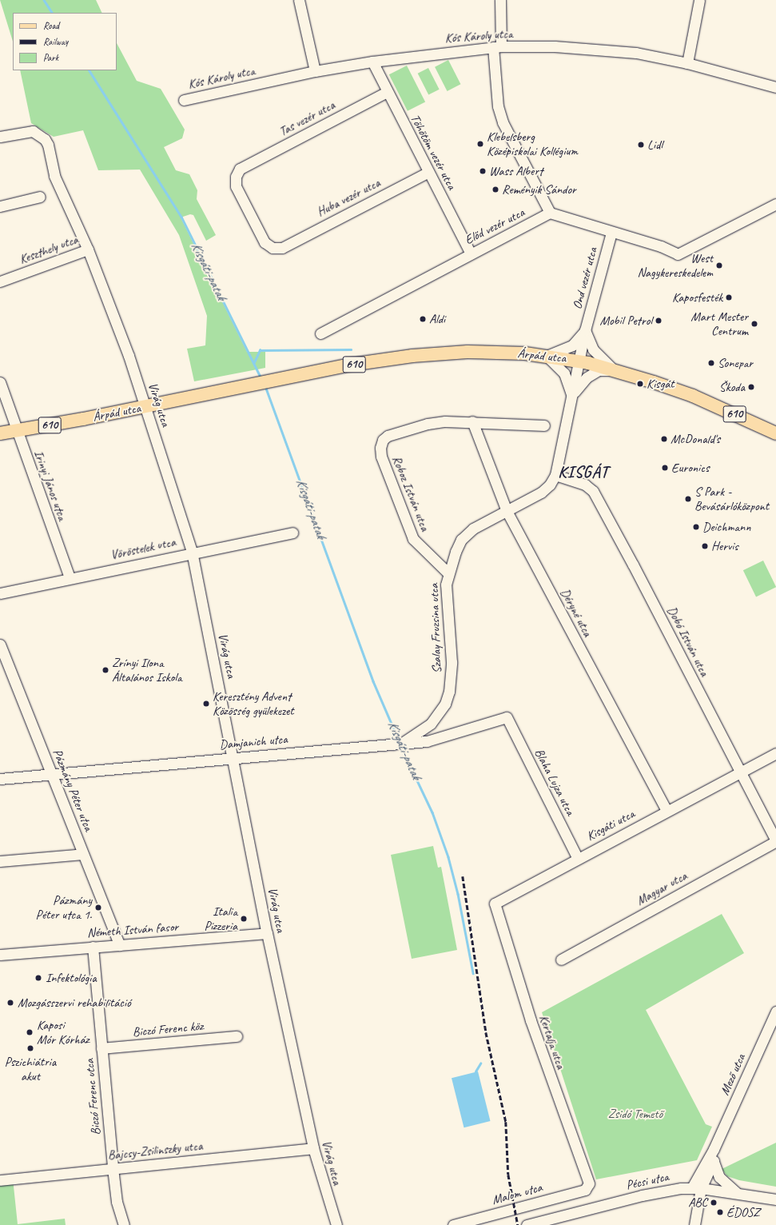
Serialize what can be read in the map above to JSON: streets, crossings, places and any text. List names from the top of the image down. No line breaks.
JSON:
{"streets":{"main road":["Árpád utca","610"],"street":["Kós Károly utca","Tas vezér utca","Töhötöm vezér utca","Huba vezér utca","Előd vezér utca","Keszthely utca","Ond vezér utca","Virág utca","Irinyi János utca","Roboz István utca","Vöröstelek utca","Déryné utca","Szalay Fruzsina utca","Dobó István utca","Damjanich utca","Blaha Lujza utca","Pázmány Péter utca","Kisgáti utca","Magyar utca","Németh István fasor","Biczó Ferenc köz","Kertalja utca","Mező utca","Biczó Ferenc utca","Bajcsy-Zsilinszky utca","Pécsi utca","Malom utca"]},"crossings":[["Kós Károly utca","Töhötöm vezér utca"],["Tas vezér utca","Töhötöm vezér utca"],["Tas vezér utca","Huba vezér utca"],["Töhötöm vezér utca","Huba vezér utca"],["Töhötöm vezér utca","Előd vezér utca"],["Keszthely utca","Virág utca"],["Ond vezér utca","Árpád utca"],["Ond vezér utca","Szalay Fruzsina utca"],["Árpád utca","Virág utca"],["Árpád utca","Irinyi János utca"],["Árpád utca","Szalay Fruzsina utca"],["Virág utca","Vöröstelek utca"],["Virág utca","Damjanich utca"],["Virág utca","Németh István fasor"],["Virág utca","Bajcsy-Zsilinszky utca"],["Irinyi János utca","Vöröstelek utca"],["Roboz István utca","Déryné utca"],["Roboz István utca","Szalay Fruzsina utca"],["Déryné utca","Szalay Fruzsina utca"],["Déryné utca","Kisgáti utca"],["Szalay Fruzsina utca","Dobó István utca"],["Szalay Fruzsina utca","Damjanich utca"],["Dobó István utca","Kisgáti utca"],["Dobó István utca","Magyar utca"],["Damjanich utca","Blaha Lujza utca"],["Damjanich utca","Pázmány Péter utca"],["Blaha Lujza utca","Kisgáti utca"],["Pázmány Péter utca","Németh István fasor"],["Kisgáti utca","Kertalja utca"],["Németh István fasor","Biczó Ferenc utca"],["Biczó Ferenc köz","Biczó Ferenc utca"],["Kertalja utca","Malom utca"],["Mező utca","Pécsi utca"],["Biczó Ferenc utca","Bajcsy-Zsilinszky utca"]],"districts":["KISGÁT"],"water":["Kisgáti-patak"],"parks":["Zsidó Temető"],"places":["Klebelsberg Középiskolai Kollégium","Lidl","Wass Albert","Reményik Sándor","West Nagykereskedelem","Kaposfesték","Aldi","Mobil Petrol","Mart Mester Centrum","Sonepar","Kisgát","Škoda","McDonald's","Euronics","S Park - Bevásárlóközpont","Deichmann","Hervis","Zrínyi Ilona Általános Iskola","Keresztény Advent Közösség gyülekezet","Pázmány Péter utca 1.","Italia Pizzeria","Infektológia","Mozgásszervi rehabilitáció","Kaposi Mór Kórház","Pszichiátria akut","ABC","ÉDOSZ"],"legend":["Road","Railway","Park"]}
